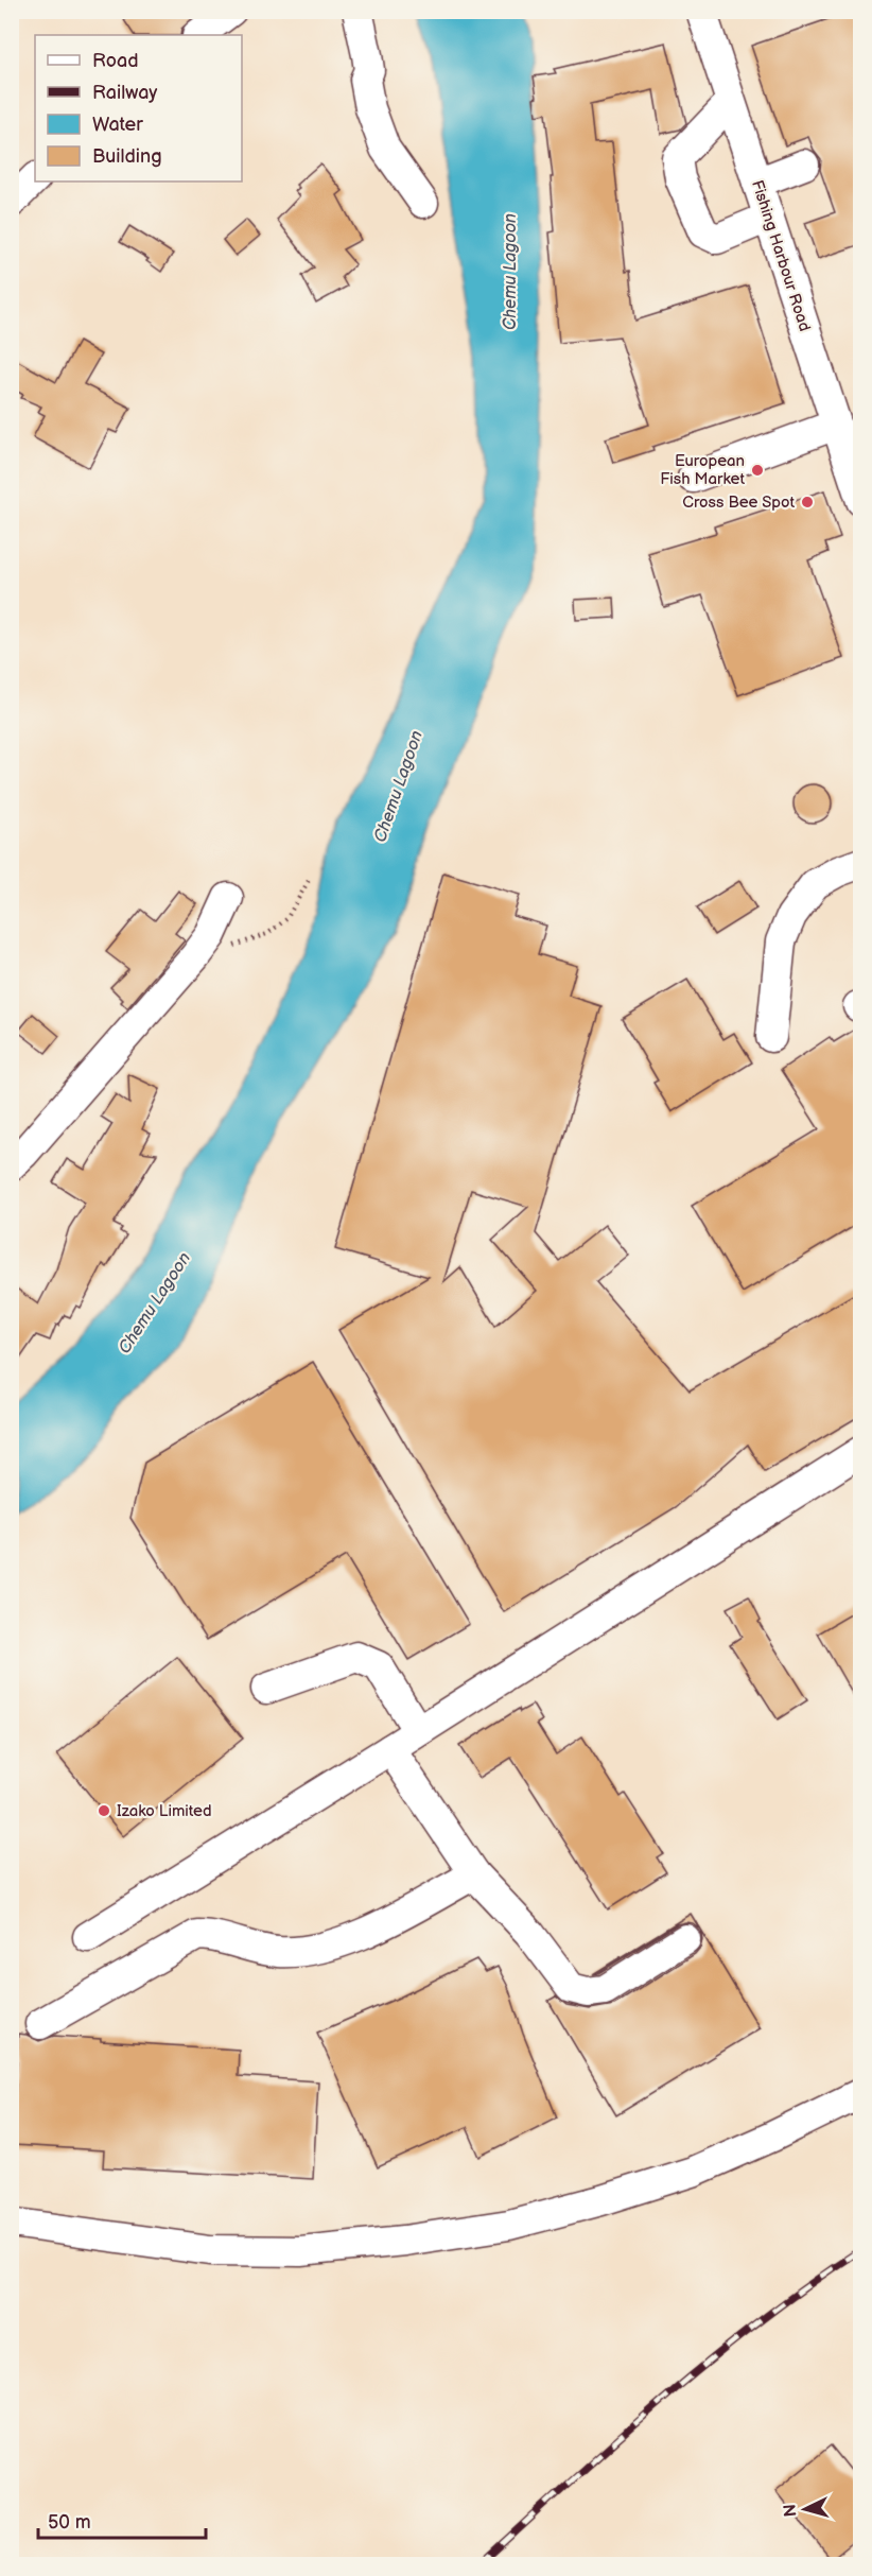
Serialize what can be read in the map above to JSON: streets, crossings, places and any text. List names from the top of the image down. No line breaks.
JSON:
{"streets":{"street":["Fishing Harbour Road"]},"water":["Chemu Lagoon"],"places":["European Fish Market","Cross Bee Spot","Izako Limited"],"legend":["Road","Railway","Water","Building"],"scale_bar":"50 m","north":"left"}
